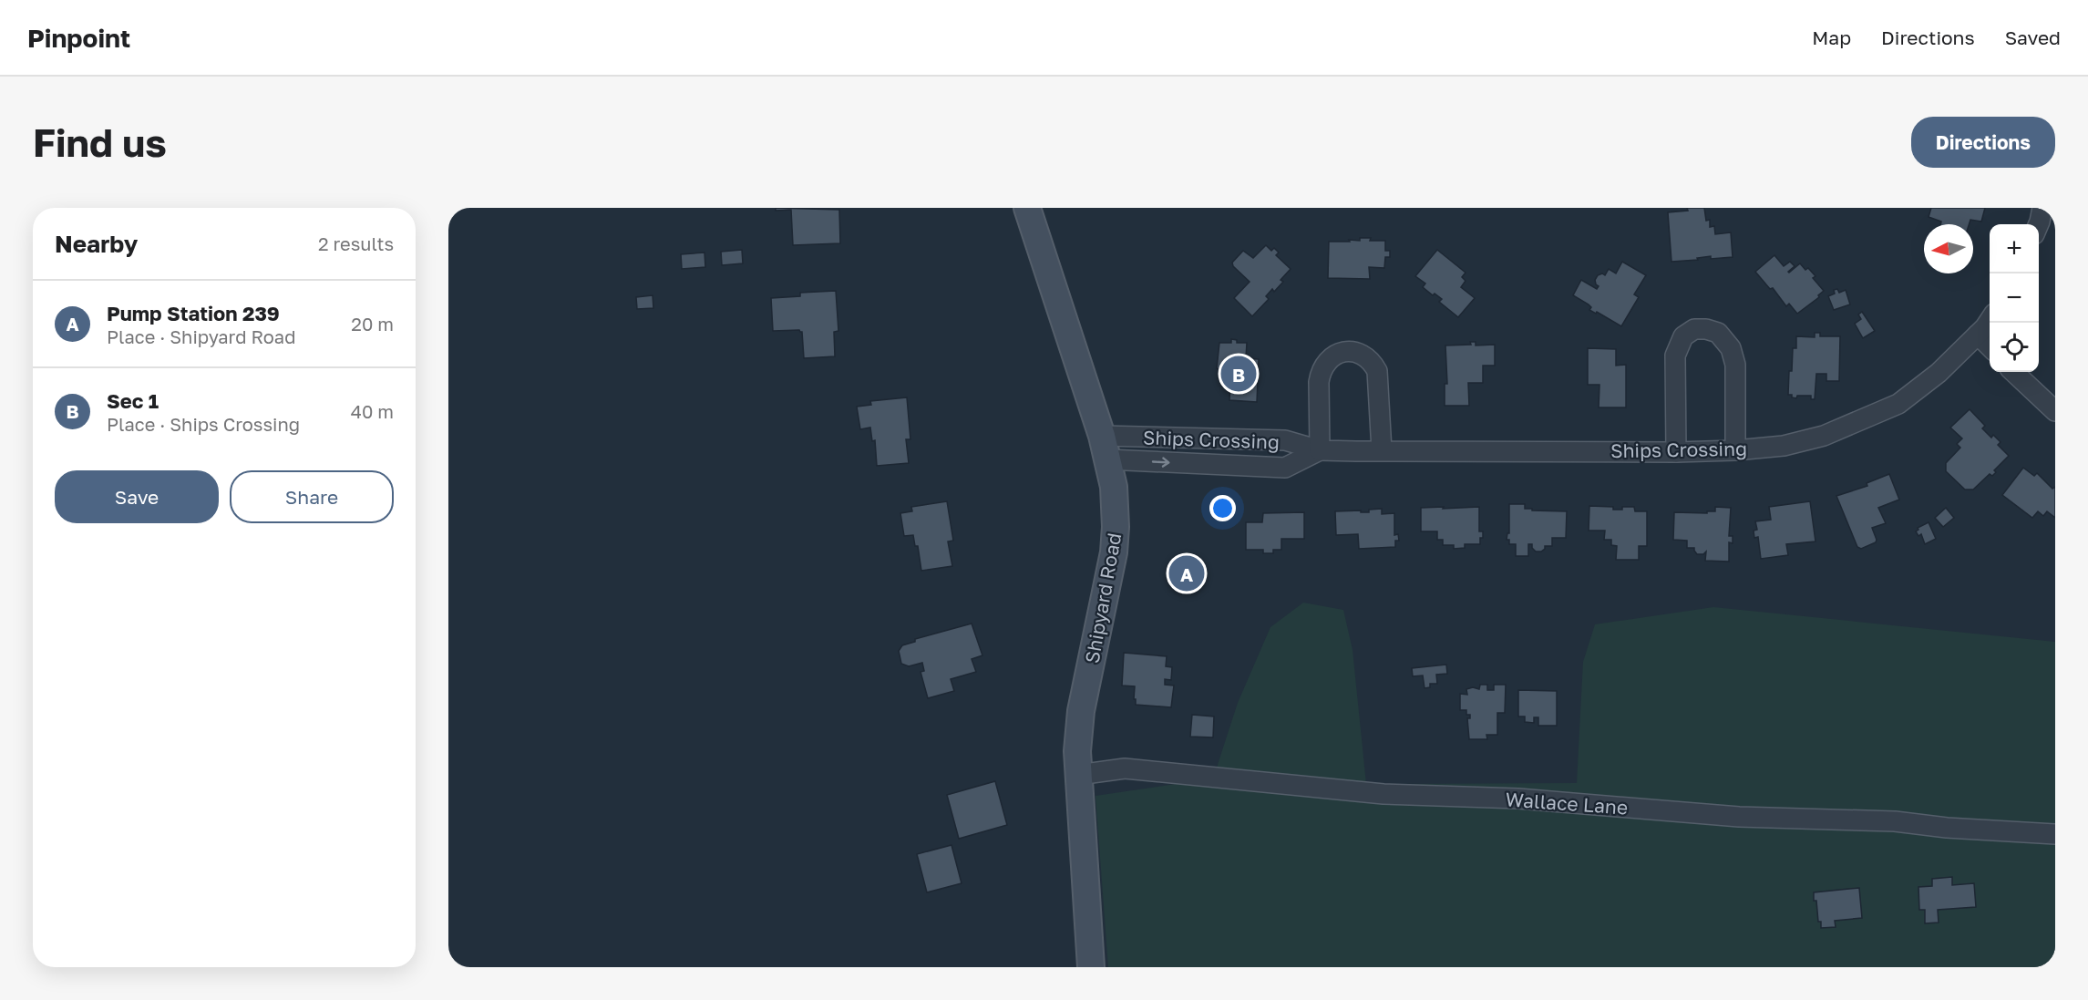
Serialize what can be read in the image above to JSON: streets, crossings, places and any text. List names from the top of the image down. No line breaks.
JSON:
{"streets":{"street":["Ships Crossing","Shipyard Road","Wallace Lane"]},"crossings":[["Ships Crossing","Shipyard Road"],["Shipyard Road","Wallace Lane"]],"north":"left","page":{"header":"Pinpoint","nav":["Map","Directions","Saved"],"buttons":["Directions",["Save","Share"]],"title":"Find us","heading":["Nearby","2 results"],"map_buttons":["+","−"],"list":[{"mark":"A","name":"Pump Station 239","note":"Place · Shipyard Road","value":"20 m"},{"mark":"B","name":"Sec 1","note":"Place · Ships Crossing","value":"40 m"}],"pins":["B","A"]}}
